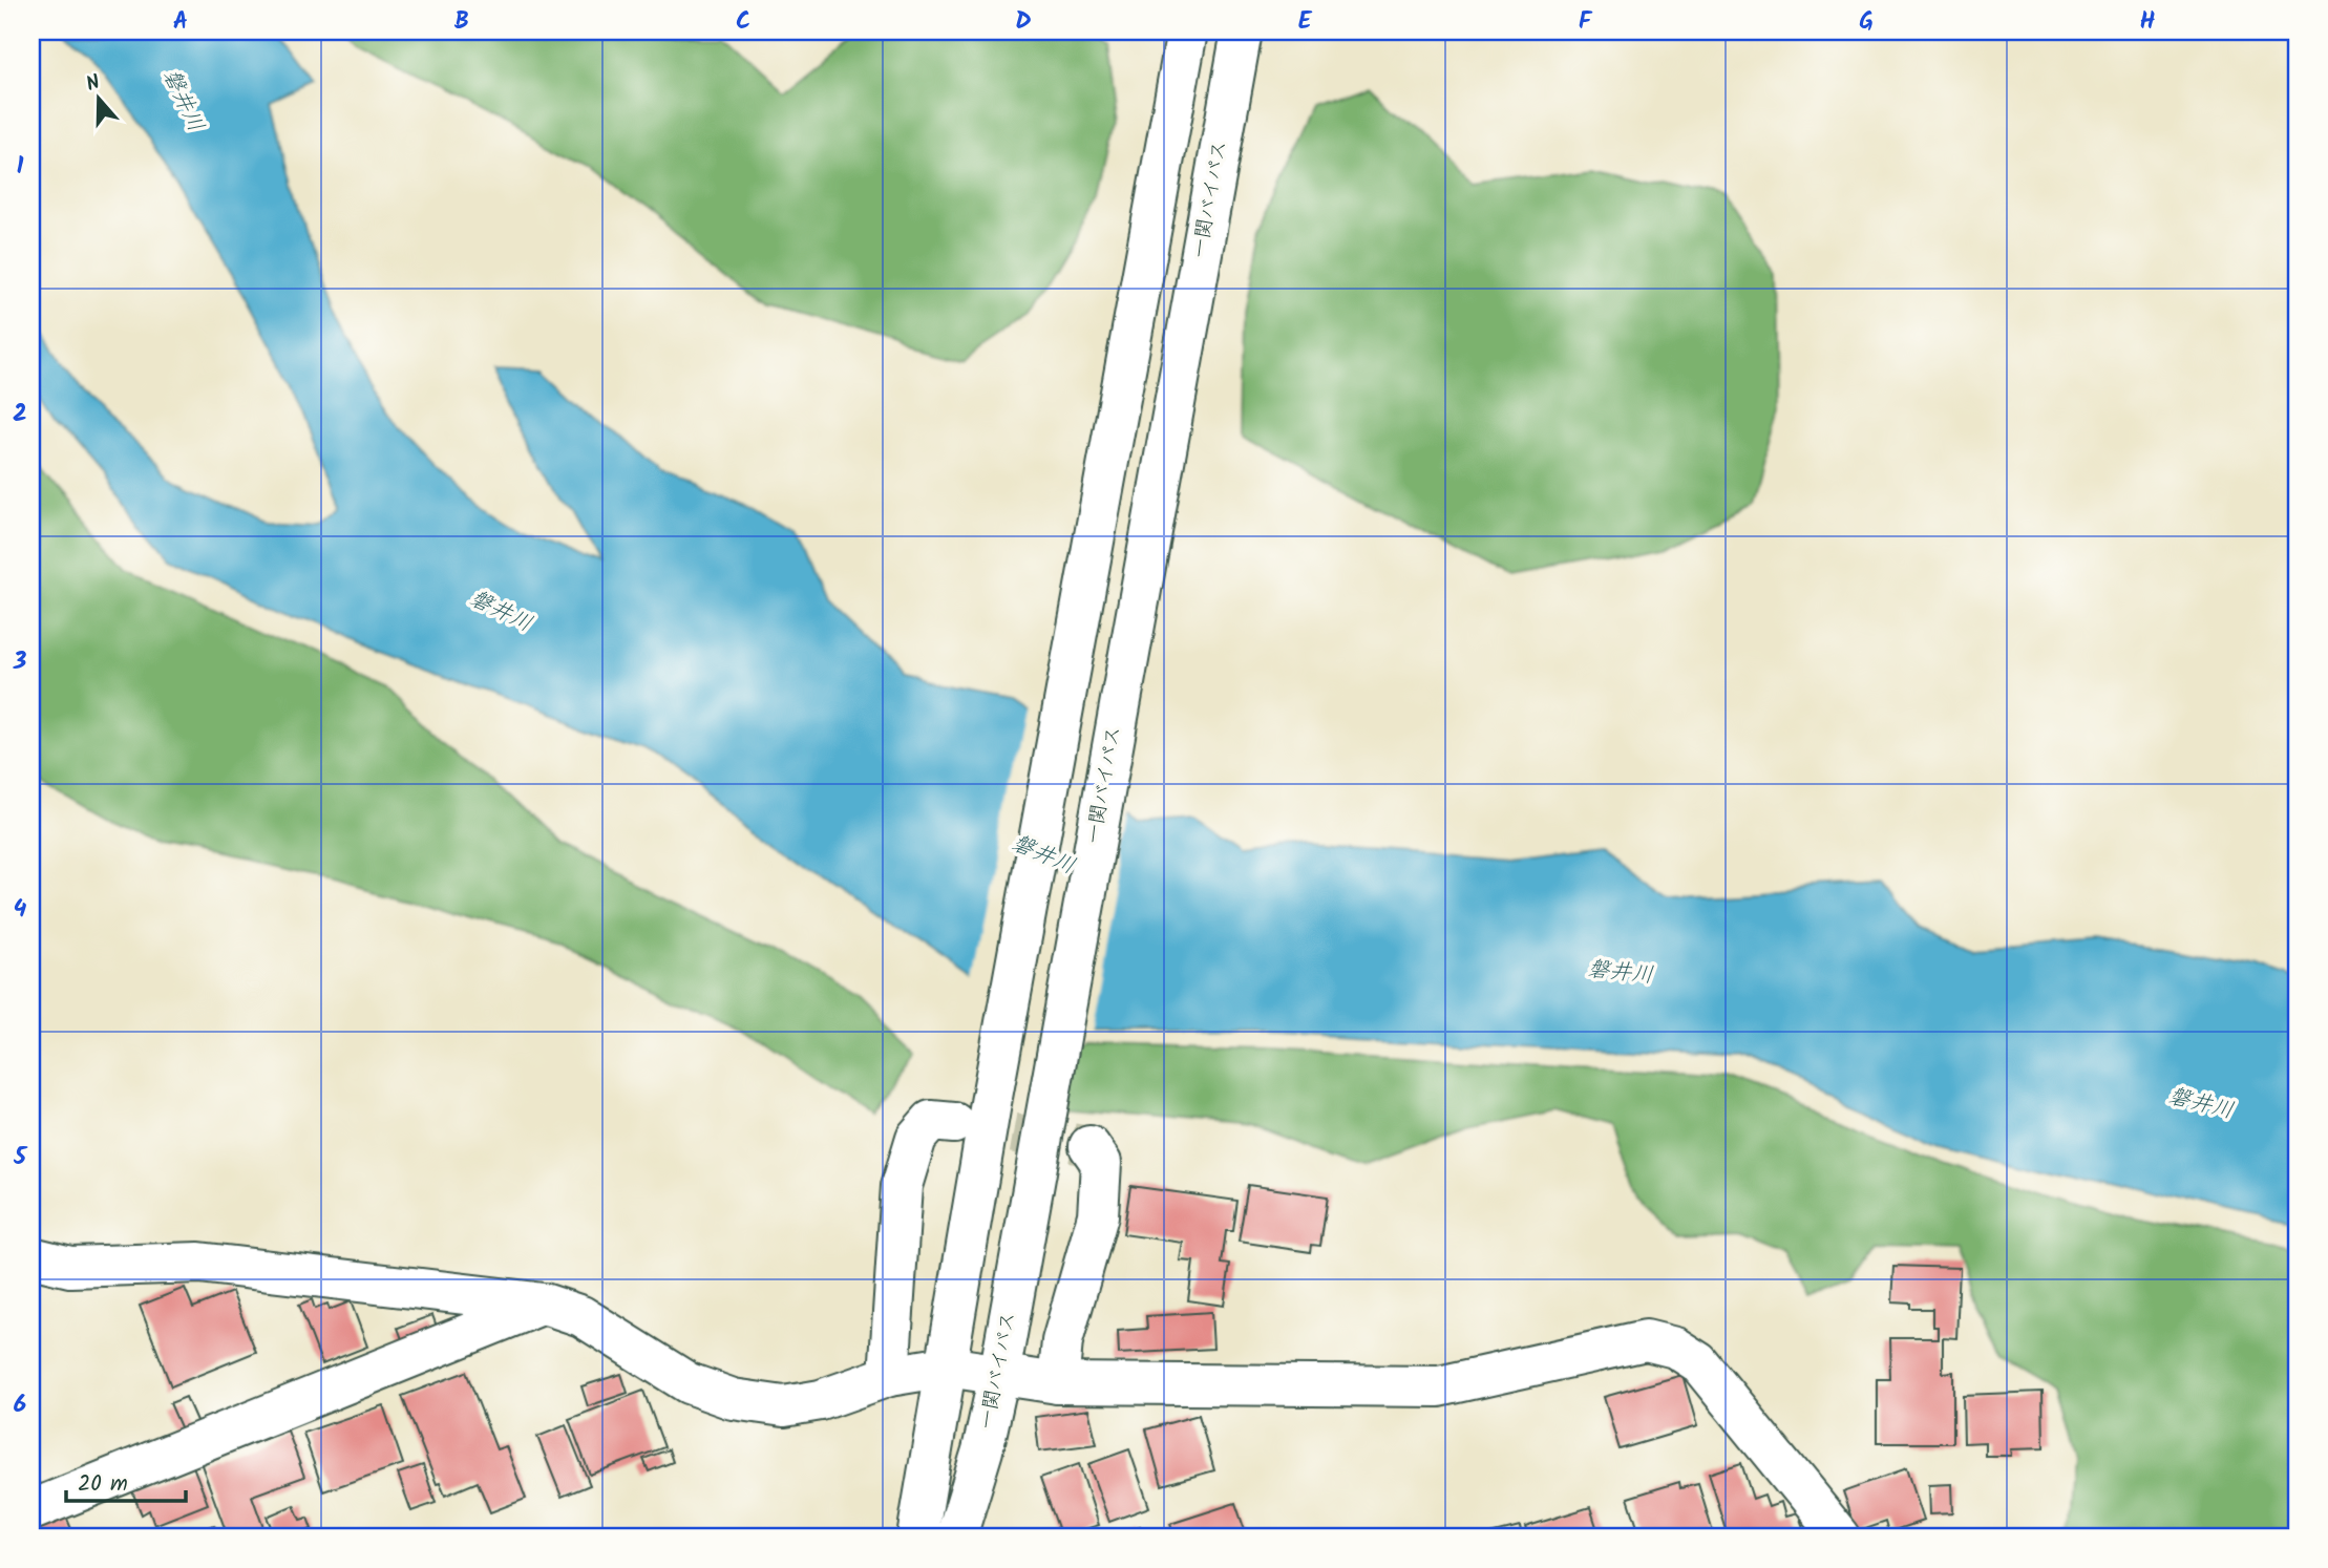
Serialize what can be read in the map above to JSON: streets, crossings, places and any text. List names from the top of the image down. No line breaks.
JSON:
{"streets":{"main road":["一関バイパス"]},"water":["磐井川"],"scale_bar":"20 m","north":"top","grid":{"columns":["A","B","C","D","E","F","G","H"],"rows":["1","2","3","4","5","6"]}}
